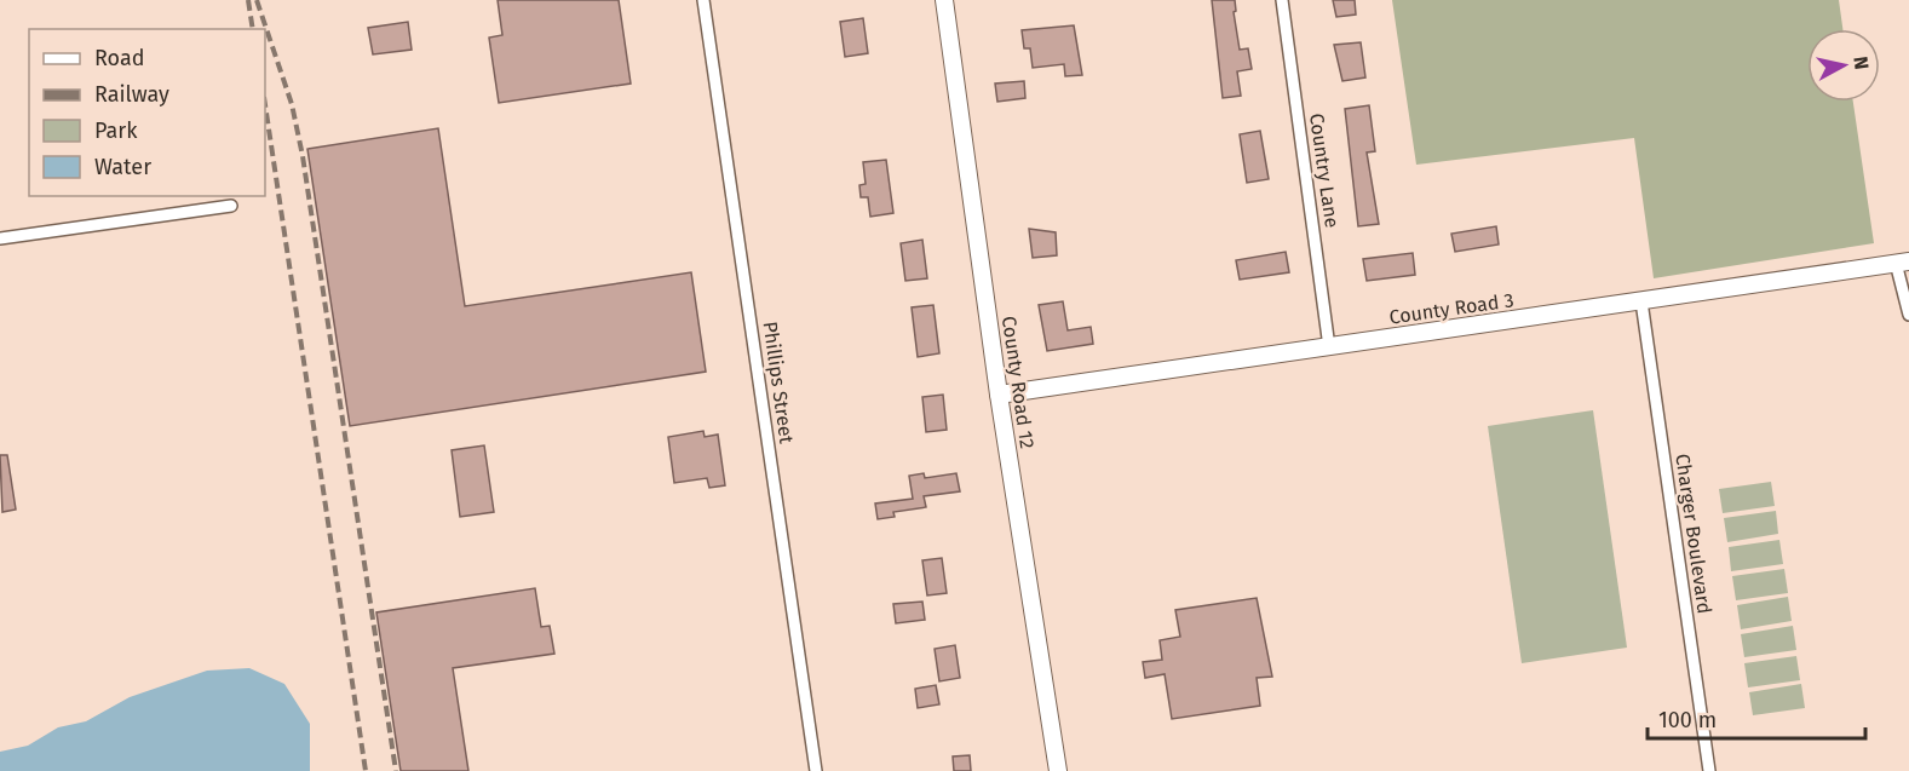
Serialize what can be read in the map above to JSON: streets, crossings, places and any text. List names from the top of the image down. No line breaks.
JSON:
{"streets":{"street":["Country Lane","County Road 3","Phillips Street","County Road 12","Charger Boulevard"]},"crossings":[["Country Lane","County Road 3"],["County Road 3","County Road 12"],["County Road 3","Charger Boulevard"]],"legend":["Road","Railway","Park","Water"],"scale_bar":"100 m","north":"right"}
